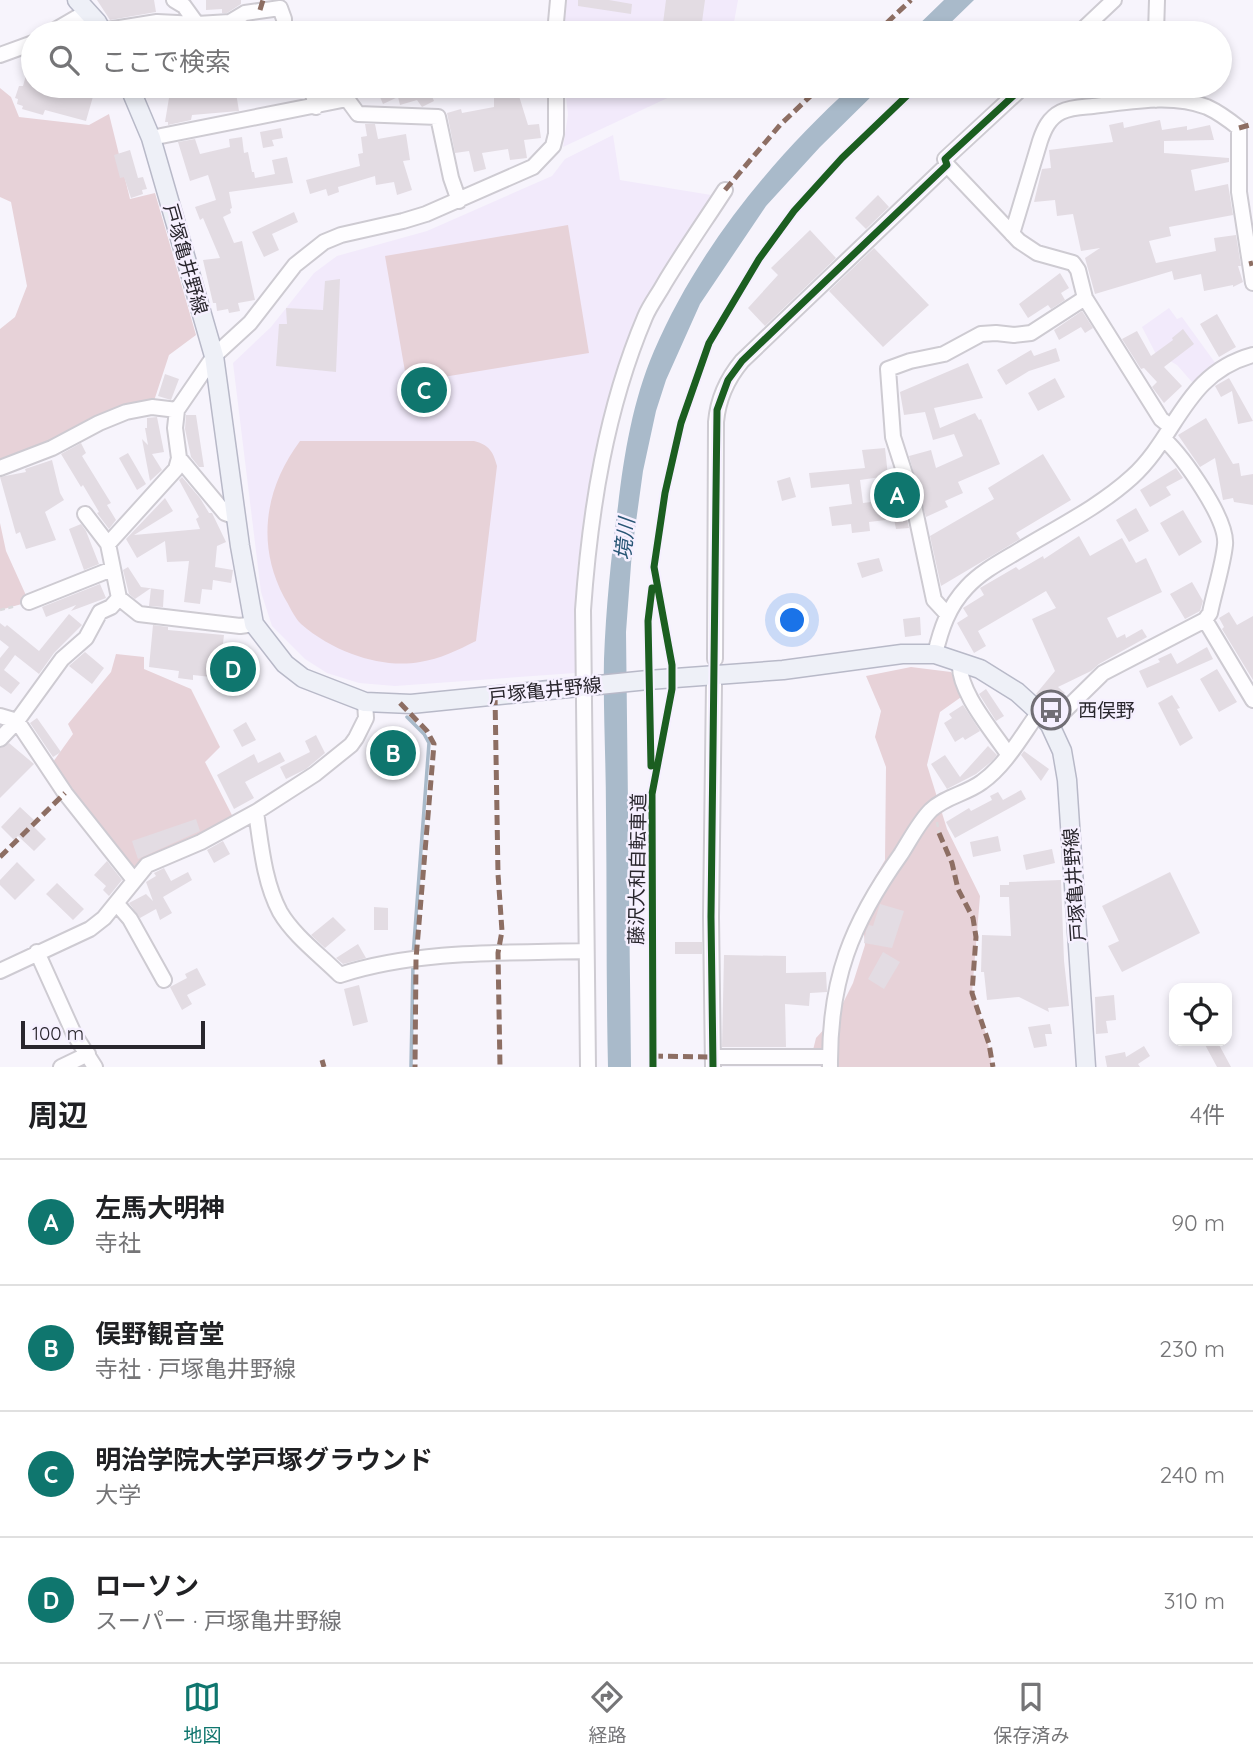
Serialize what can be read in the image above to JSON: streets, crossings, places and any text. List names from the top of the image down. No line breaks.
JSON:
{"streets":{"main road":["戸塚亀井野線"],"cycle path":["藤沢大和自転車道"]},"water":["境川"],"places":{"bus stop":["西俣野"]},"scale_bar":"100 m","page":{"search":"ここで検索","pins":["C","A","D","B"],"scale":"100 m","heading":["周辺","4件"],"list":[{"mark":"A","name":"左馬大明神","note":"寺社","value":"90 m"},{"mark":"B","name":"俣野観音堂","note":"寺社 · 戸塚亀井野線","value":"230 m"},{"mark":"C","name":"明治学院大学戸塚グラウンド","note":"大学","value":"240 m"},{"mark":"D","name":"ローソン","note":"スーパー · 戸塚亀井野線","value":"310 m"}],"nav":["地図","経路","保存済み"]}}
